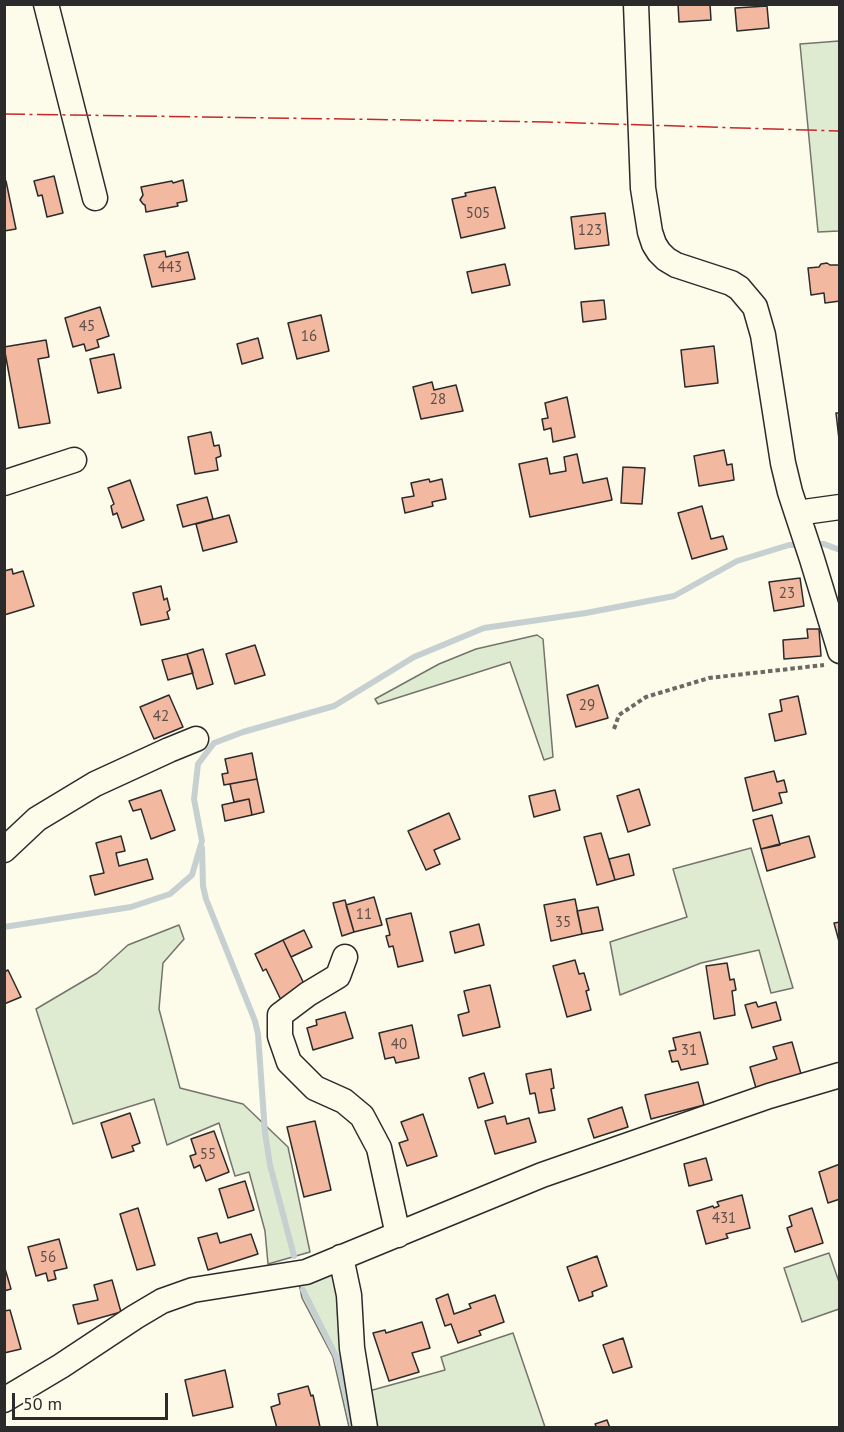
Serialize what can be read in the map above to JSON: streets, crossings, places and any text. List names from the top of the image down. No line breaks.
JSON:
{"house_numbers":["505","123","443","45","16","28","23","29","42","11","35","40","31","55","431","56"],"scale_bar":"50 m"}
